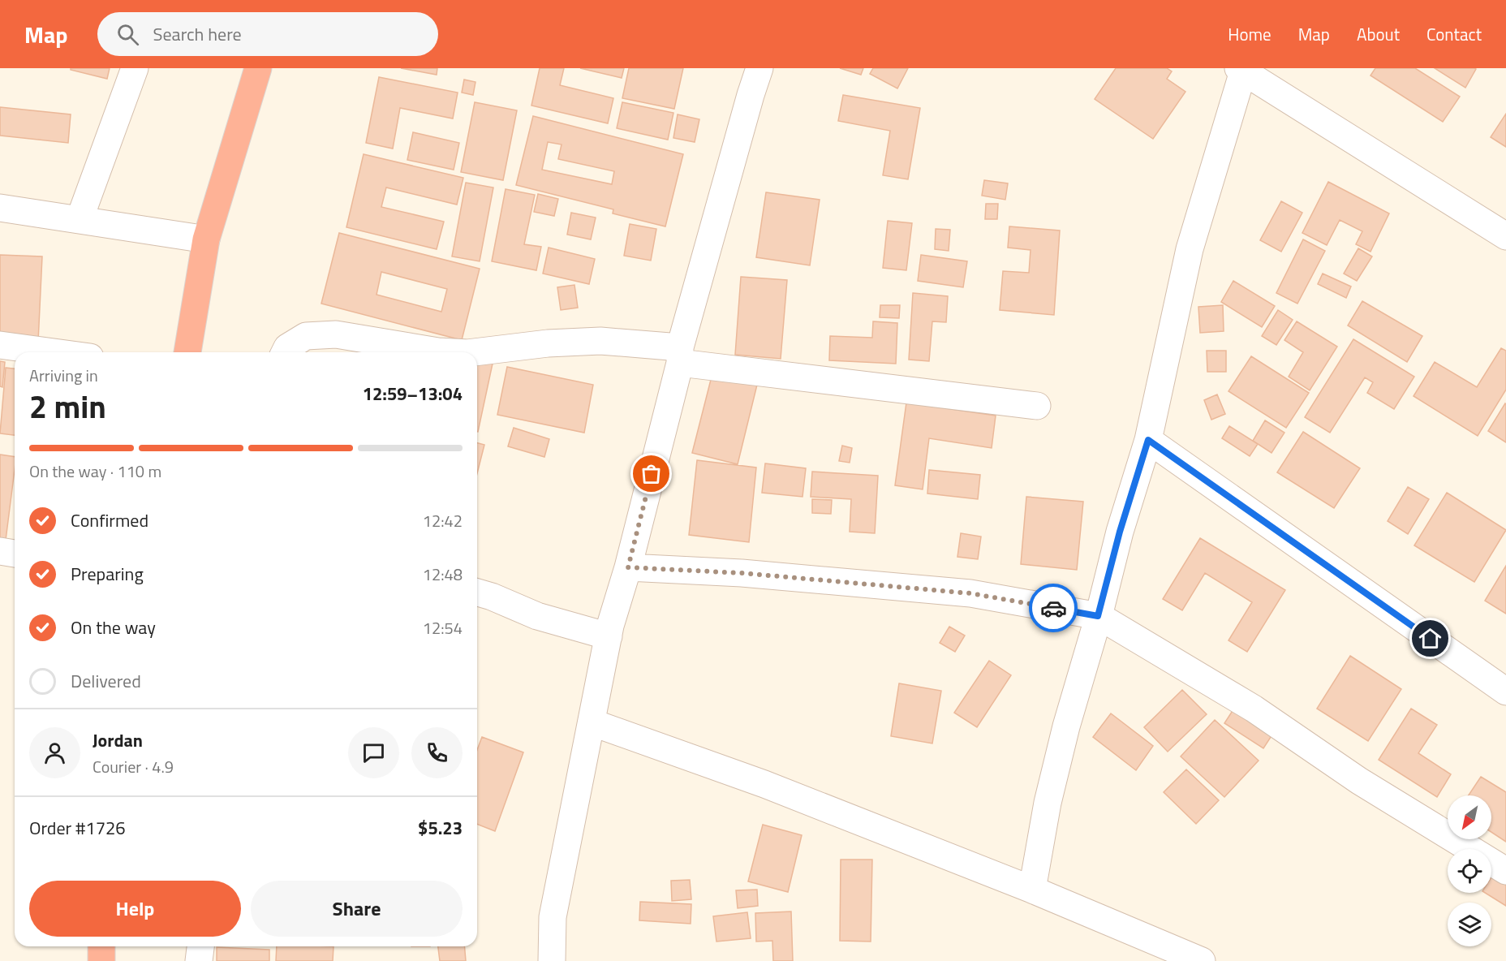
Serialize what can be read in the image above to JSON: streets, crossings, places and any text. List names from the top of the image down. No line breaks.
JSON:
{"north":"bottom left","page":{"header":"Map","search":"Search here","nav":["Home","Map","About","Contact"],"heading":["2 min","Arriving in","12:59–13:04"],"panel":["Jordan","Courier · 4.9","Order #1726","$5.23"],"bar":"On the way · 110 m","list":[["Confirmed","12:42"],["Preparing","12:48"],["On the way","12:54"],"Delivered"],"buttons":["Help","Share"]}}
